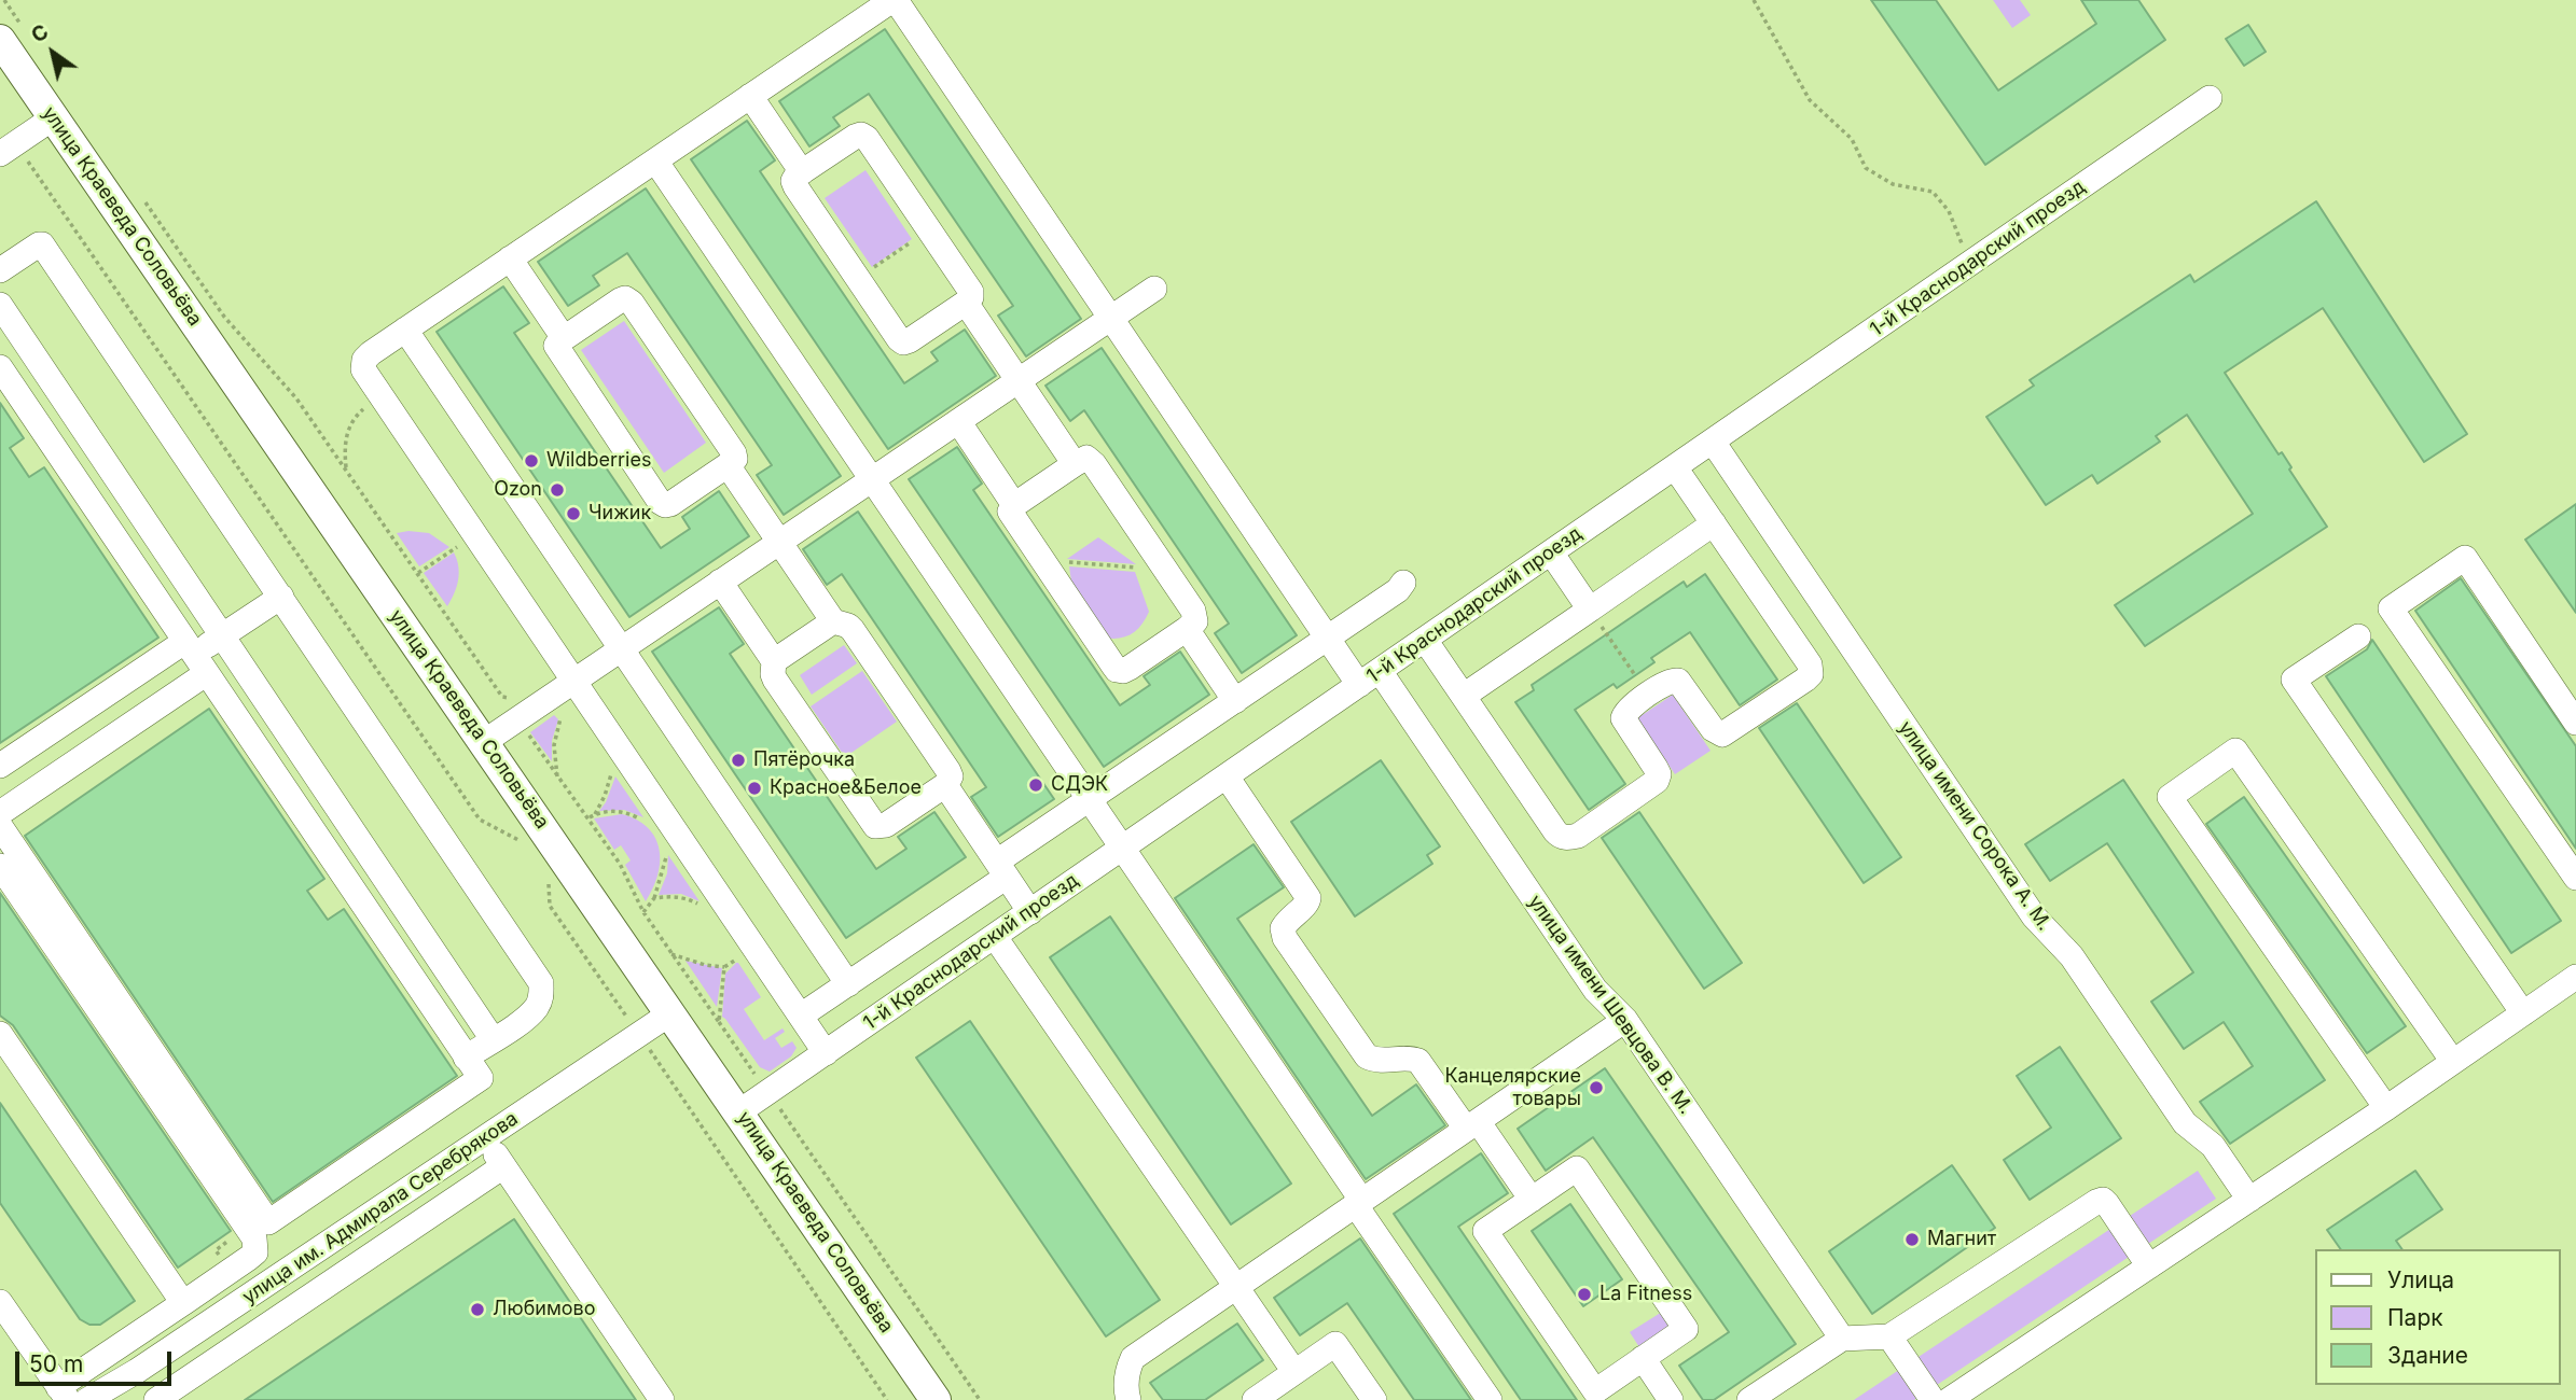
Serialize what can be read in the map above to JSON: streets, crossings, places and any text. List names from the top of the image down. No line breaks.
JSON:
{"streets":{"main road":["улица Краеведа Соловьёва"],"street":["1-й Краснодарский проезд","улица имени Сорока А. М.","улица имени Шевцова В. М.","улица им. Адмирала Серебрякова"]},"crossings":[["улица Краеведа Соловьёва","1-й Краснодарский проезд"],["улица Краеведа Соловьёва","улица им. Адмирала Серебрякова"],["1-й Краснодарский проезд","улица имени Сорока А. М."],["1-й Краснодарский проезд","улица имени Шевцова В. М."]],"places":["Wildberries","Ozon","Чижик","Пятёрочка","СДЭК","Красное&Белое","Канцелярские товары","Магнит","La Fitness","Любимово"],"legend":["Улица","Парк","Здание"],"scale_bar":"50 m","north":"top left"}
